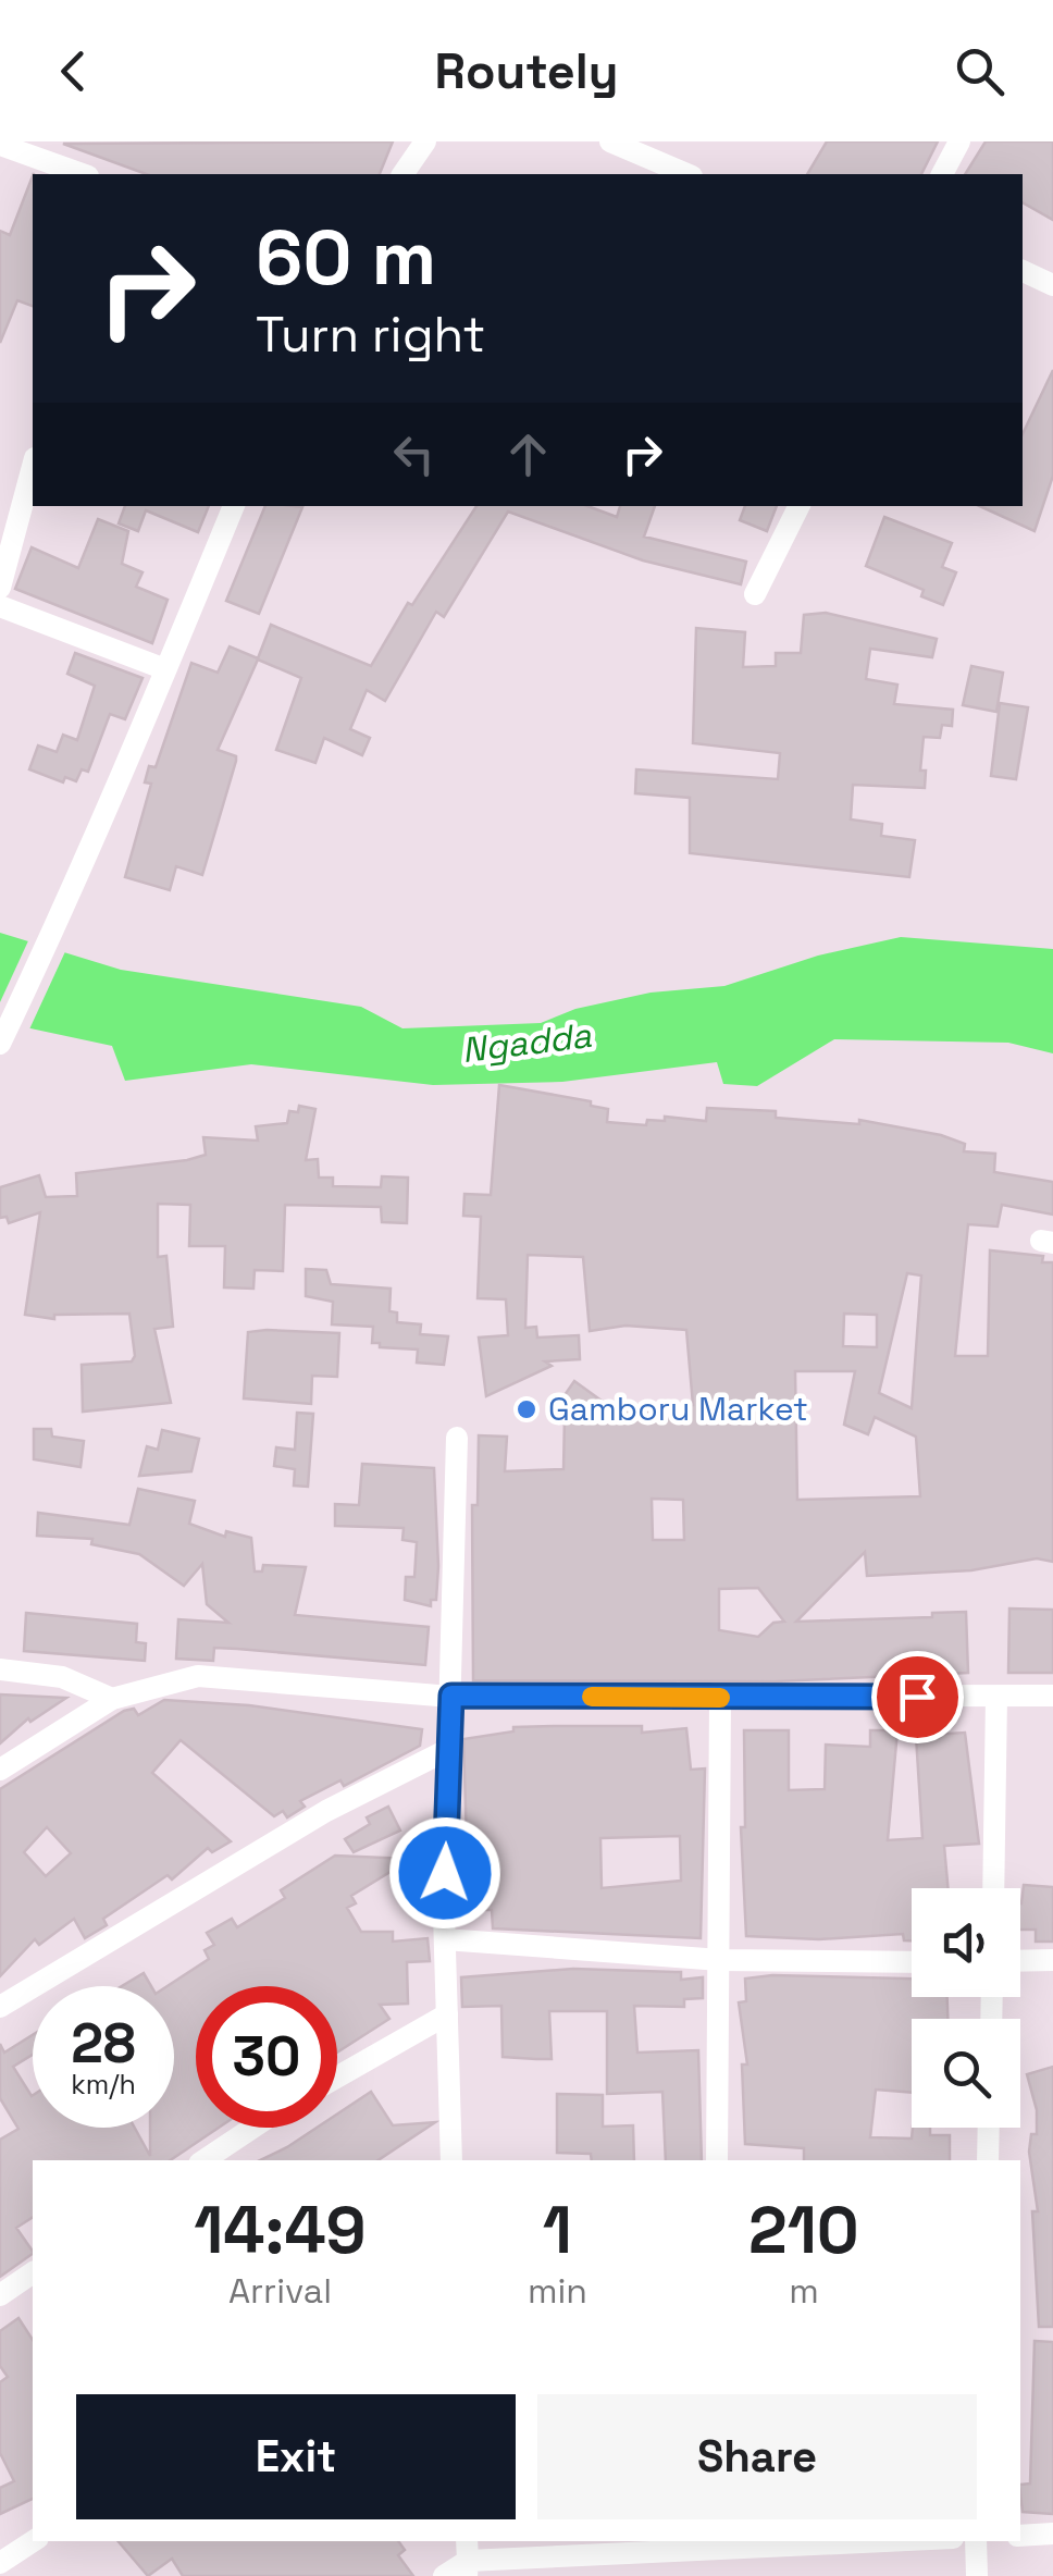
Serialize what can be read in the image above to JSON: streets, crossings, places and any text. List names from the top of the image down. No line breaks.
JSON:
{"water":["Ngadda"],"places":["Gamboru Market"],"page":{"header":"Routely","turn":["60 m","Turn right"],"speed":"28 km/h","limit":"30","eta":["14:49","Arrival","1","min","210","m"],"buttons":["Exit","Share"]}}
